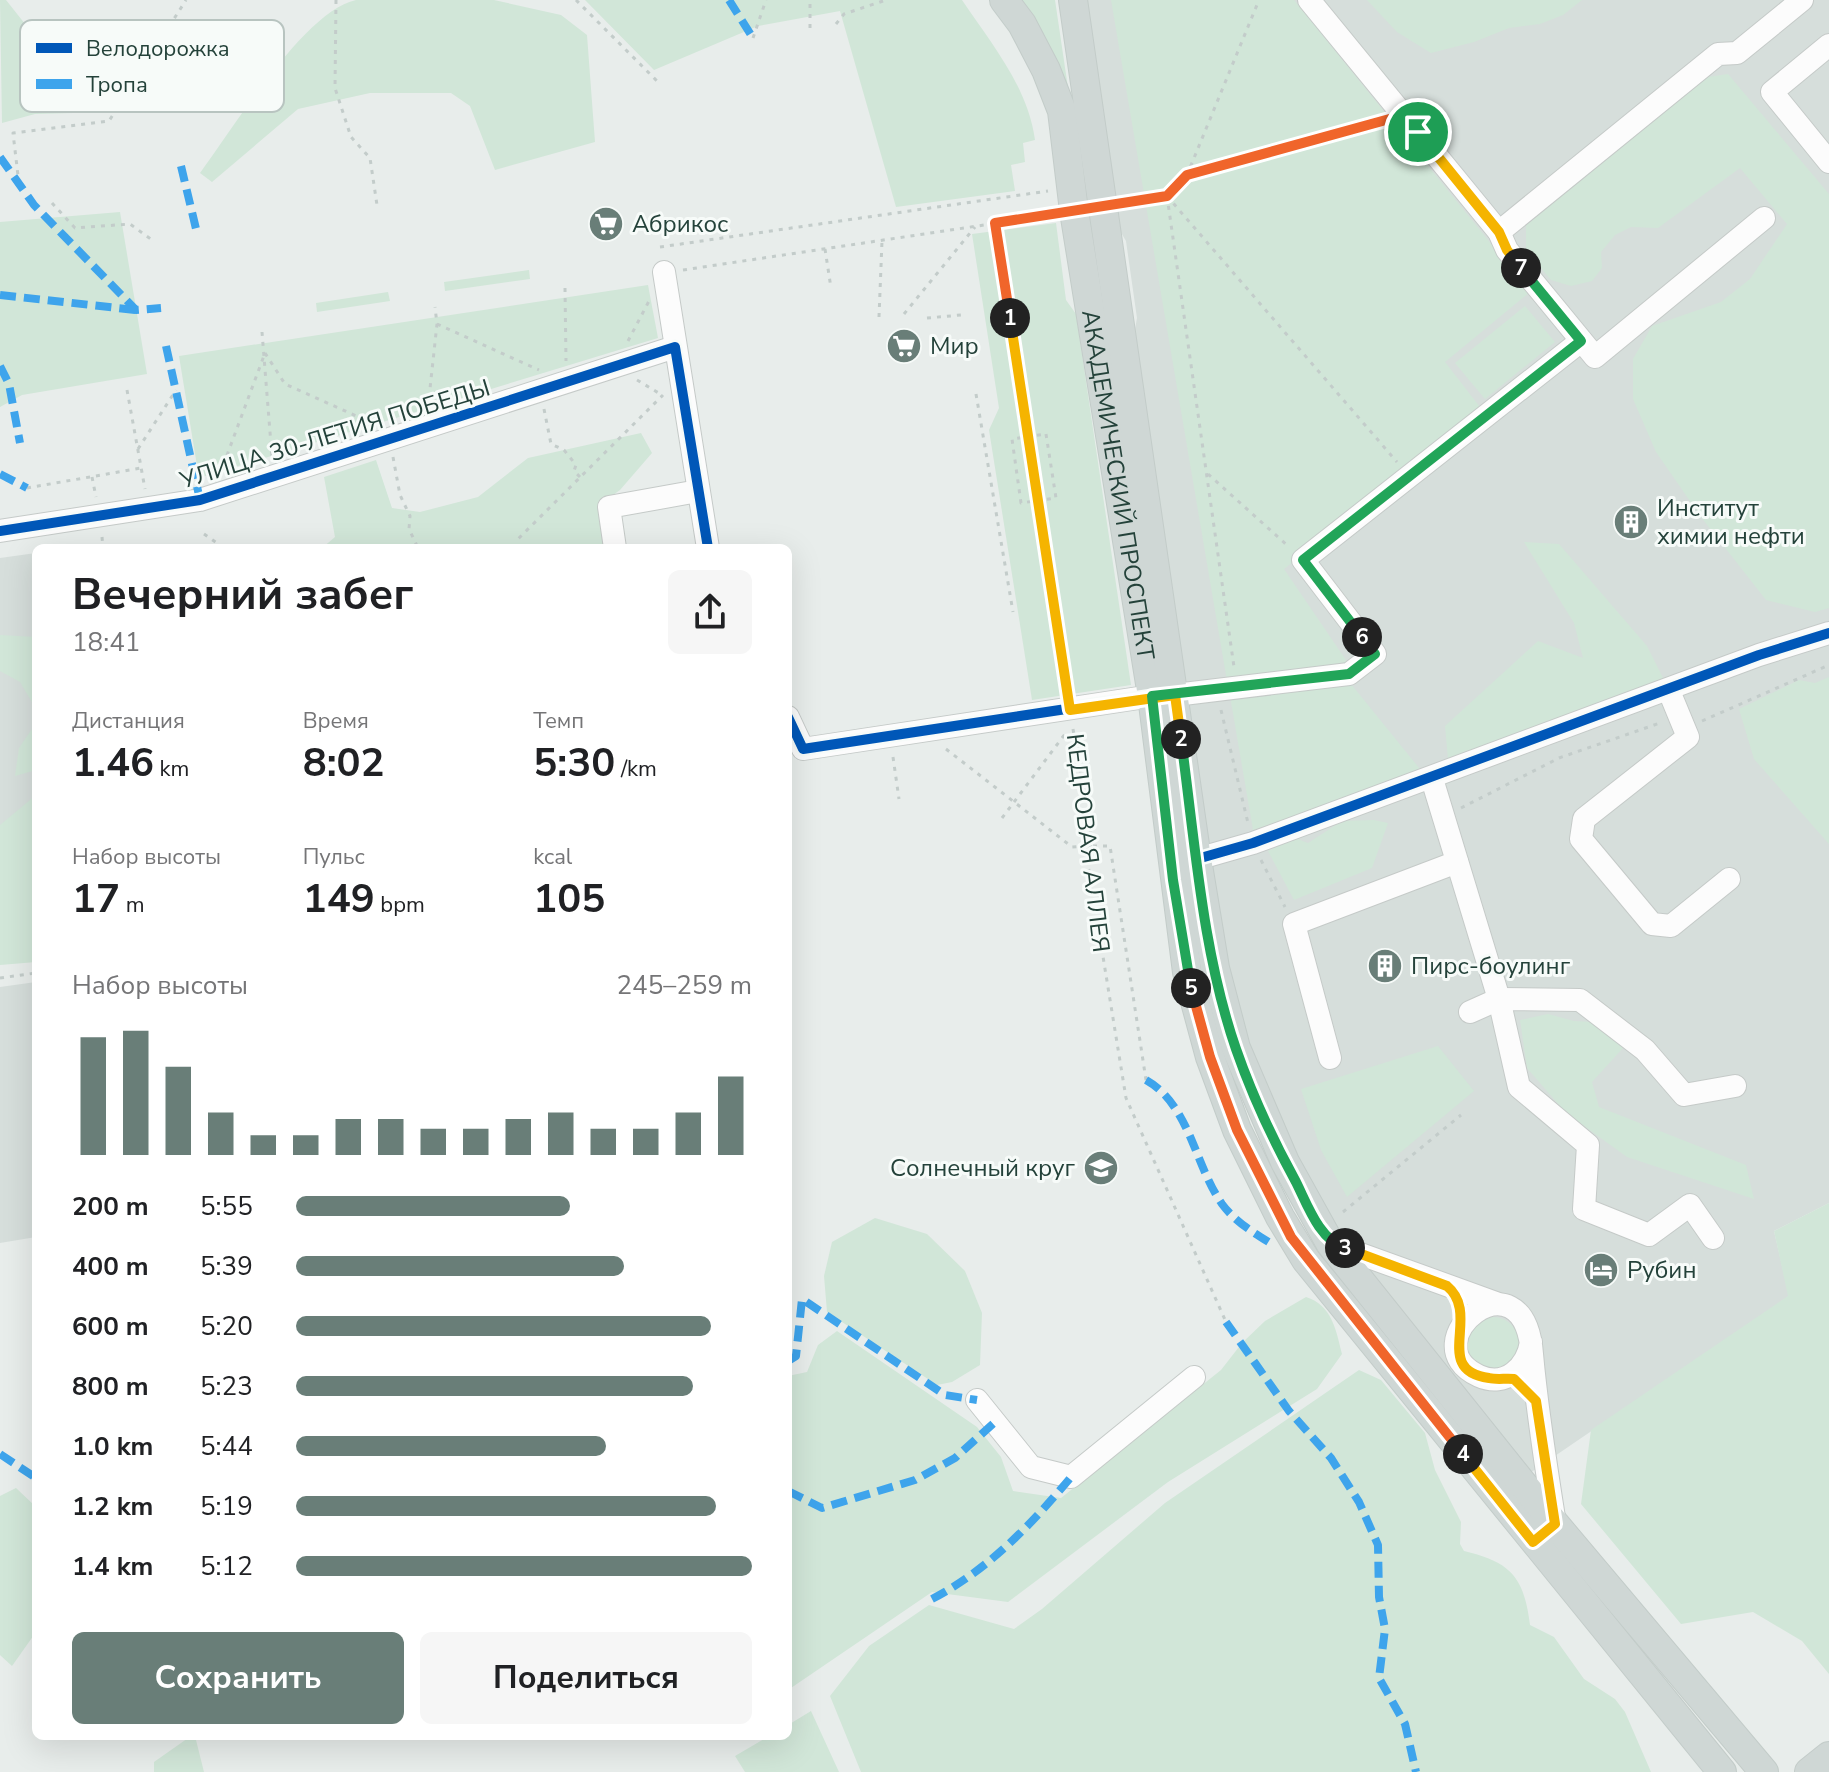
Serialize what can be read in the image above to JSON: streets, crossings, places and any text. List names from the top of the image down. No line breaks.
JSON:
{"streets":{"main road":["АКАДЕМИЧЕСКИЙ ПРОСПЕКТ"],"street":["УЛИЦА 30-ЛЕТИЯ ПОБЕДЫ"],"path":["КЕДРОВАЯ АЛЛЕЯ"]},"places":{"supermarket":["Абрикос","Мир"],"building":["Институт химии нефти","Пирс-боулинг"],"school or university":["Солнечный круг"],"hotel":["Рубин"]},"legend":["Велодорожка","Тропа"],"page":{"pins":["7","1","6","2","5","3","4"],"heading":["Вечерний забег","18:41"],"stats":[["Дистанция","1.46 km"],["Время","8:02"],["Темп","5:30 /km"],["Набор высоты","17 m"],["Пульс","149 bpm"],["kcal","105"]],"chart":["Набор высоты","245–259 m"],"list":[{"name":"200 m","note":"5:55"},{"name":"400 m","note":"5:39"},{"name":"600 m","note":"5:20"},{"name":"800 m","note":"5:23"},{"name":"1.0 km","note":"5:44"},{"name":"1.2 km","note":"5:19"},{"name":"1.4 km","note":"5:12"}],"buttons":["Сохранить","Поделиться"]}}
